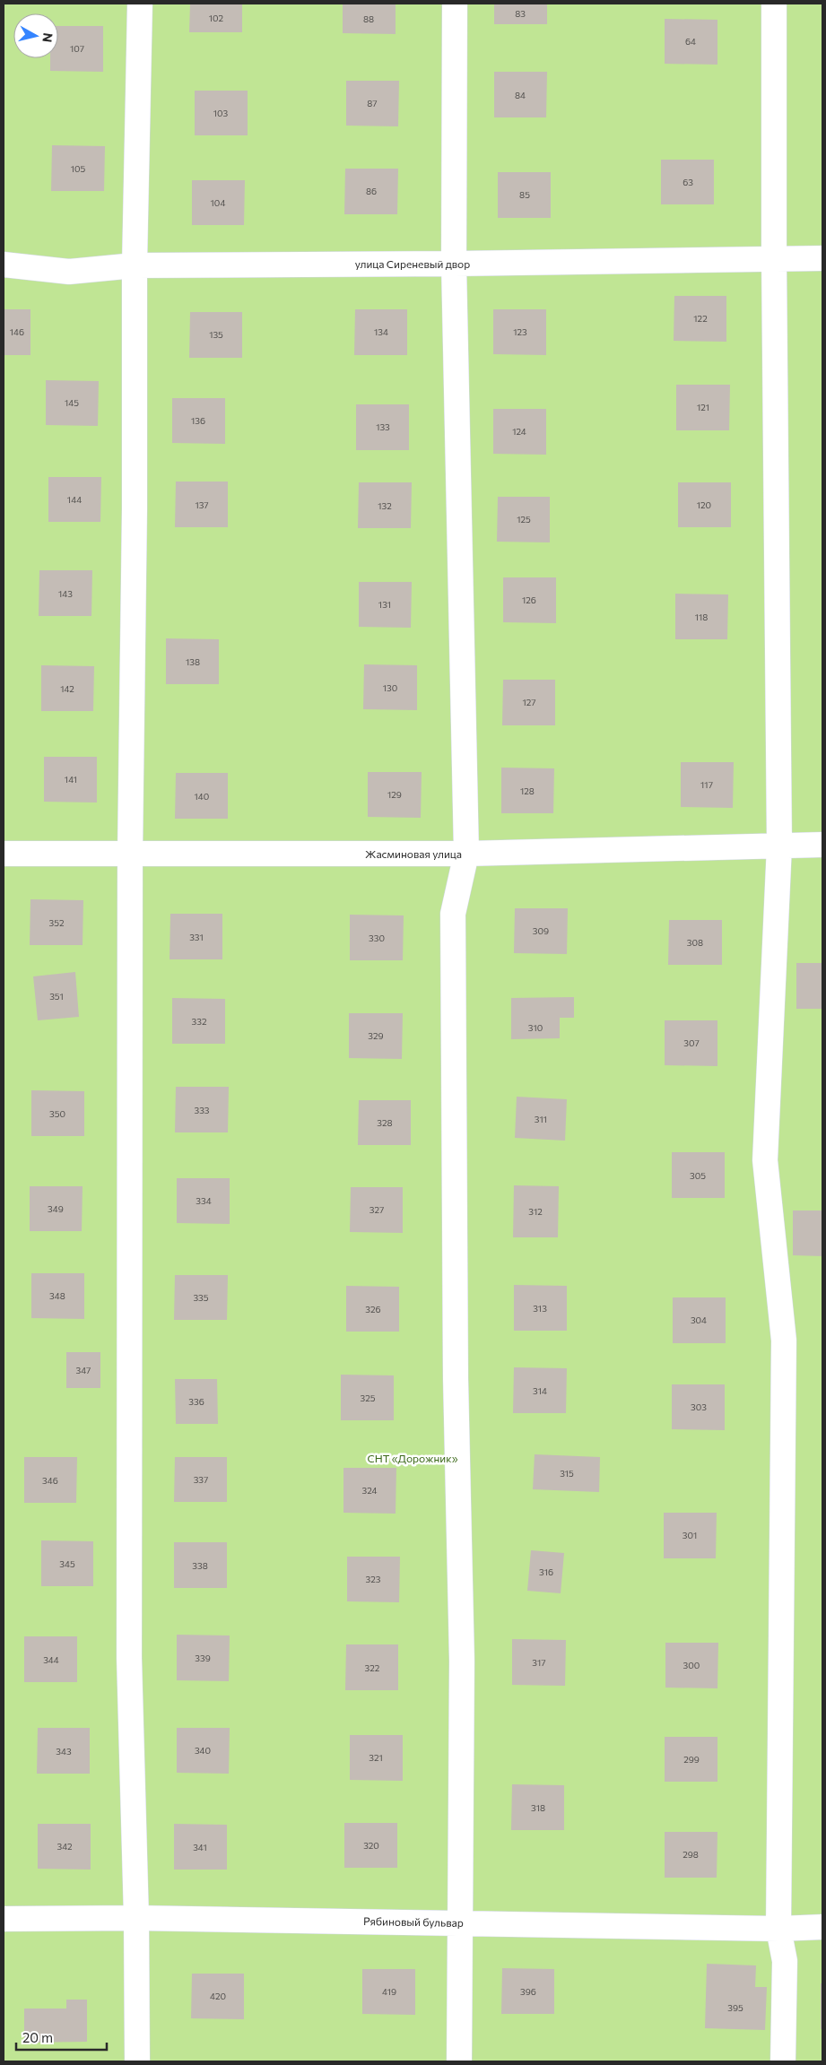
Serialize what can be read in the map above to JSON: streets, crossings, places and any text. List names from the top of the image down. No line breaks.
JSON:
{"streets":{"street":["улица Сиреневый двор","Жасминовая улица","Рябиновый бульвар"]},"parks":["СНТ «Дорожник»"],"house_numbers":["83","102","88","64","107","84","87","103","105","63","86","85","104","122","146","134","123","135","145","121","136","133","124","144","137","120","132","125","143","126","131","118","138","130","142","127","141","117","128","129","140","352","309","331","330","308","351","332","310","329","307","333","350","311","328","305","334","349","327","312","348","335","313","326","304","347","314","325","336","303","315","337","346","324","301","345","338","316","323","339","344","317","300","322","340","343","321","299","318","320","342","341","298","419","396","420","395"],"scale_bar":"20 m","north":"right"}
